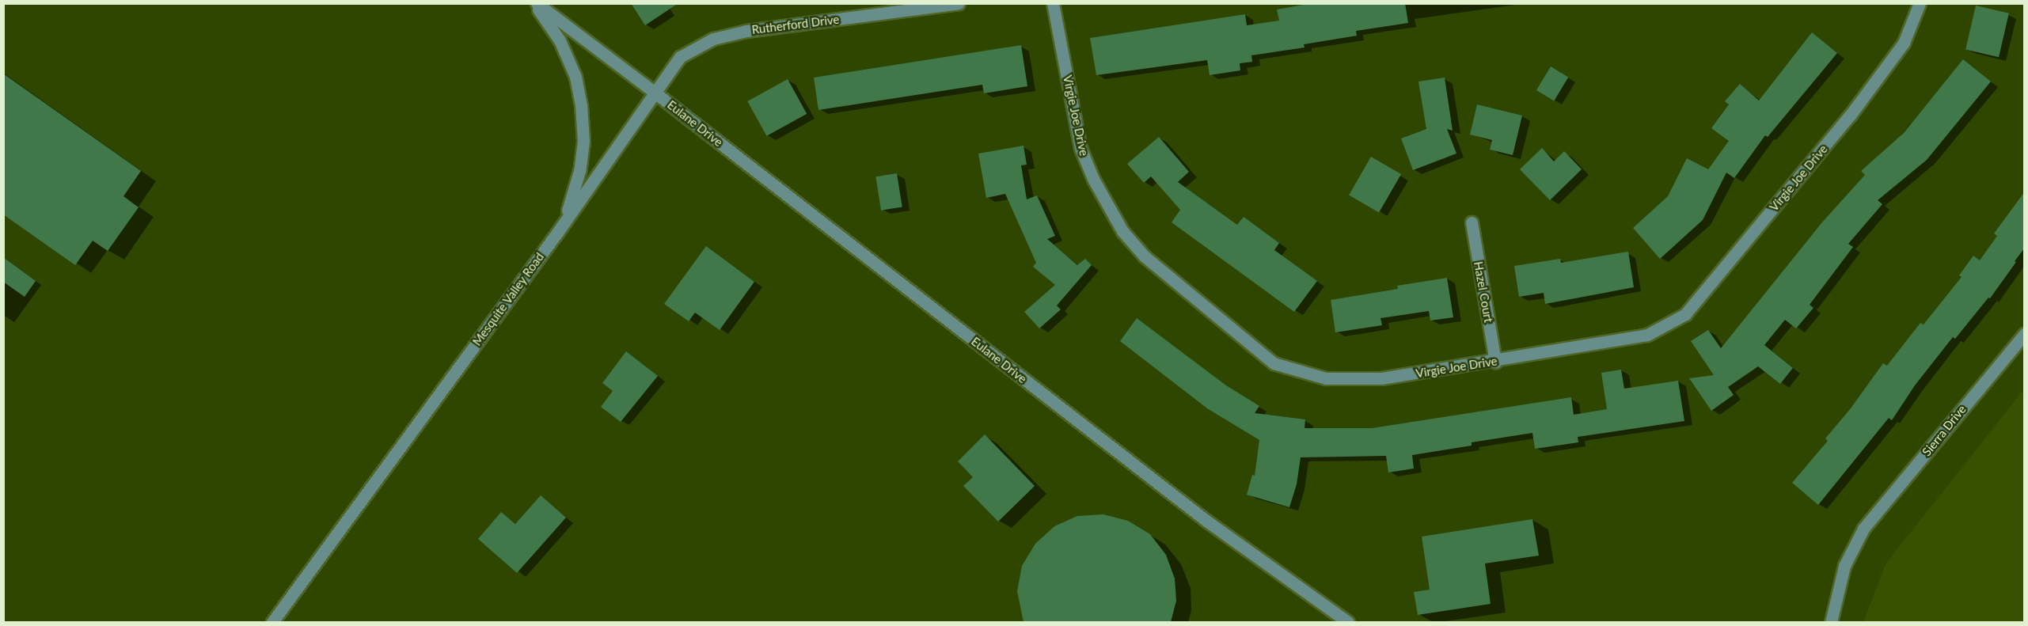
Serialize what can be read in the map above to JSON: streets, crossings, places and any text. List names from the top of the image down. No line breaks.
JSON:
{"streets":{"street":["Rutherford Drive","Virgie Joe Drive","Eulane Drive","Hazel Court","Mesquite Valley Road","Sierra Drive"]},"crossings":[["Rutherford Drive","Eulane Drive"],["Rutherford Drive","Mesquite Valley Road"],["Virgie Joe Drive","Hazel Court"],["Eulane Drive","Mesquite Valley Road"]]}
